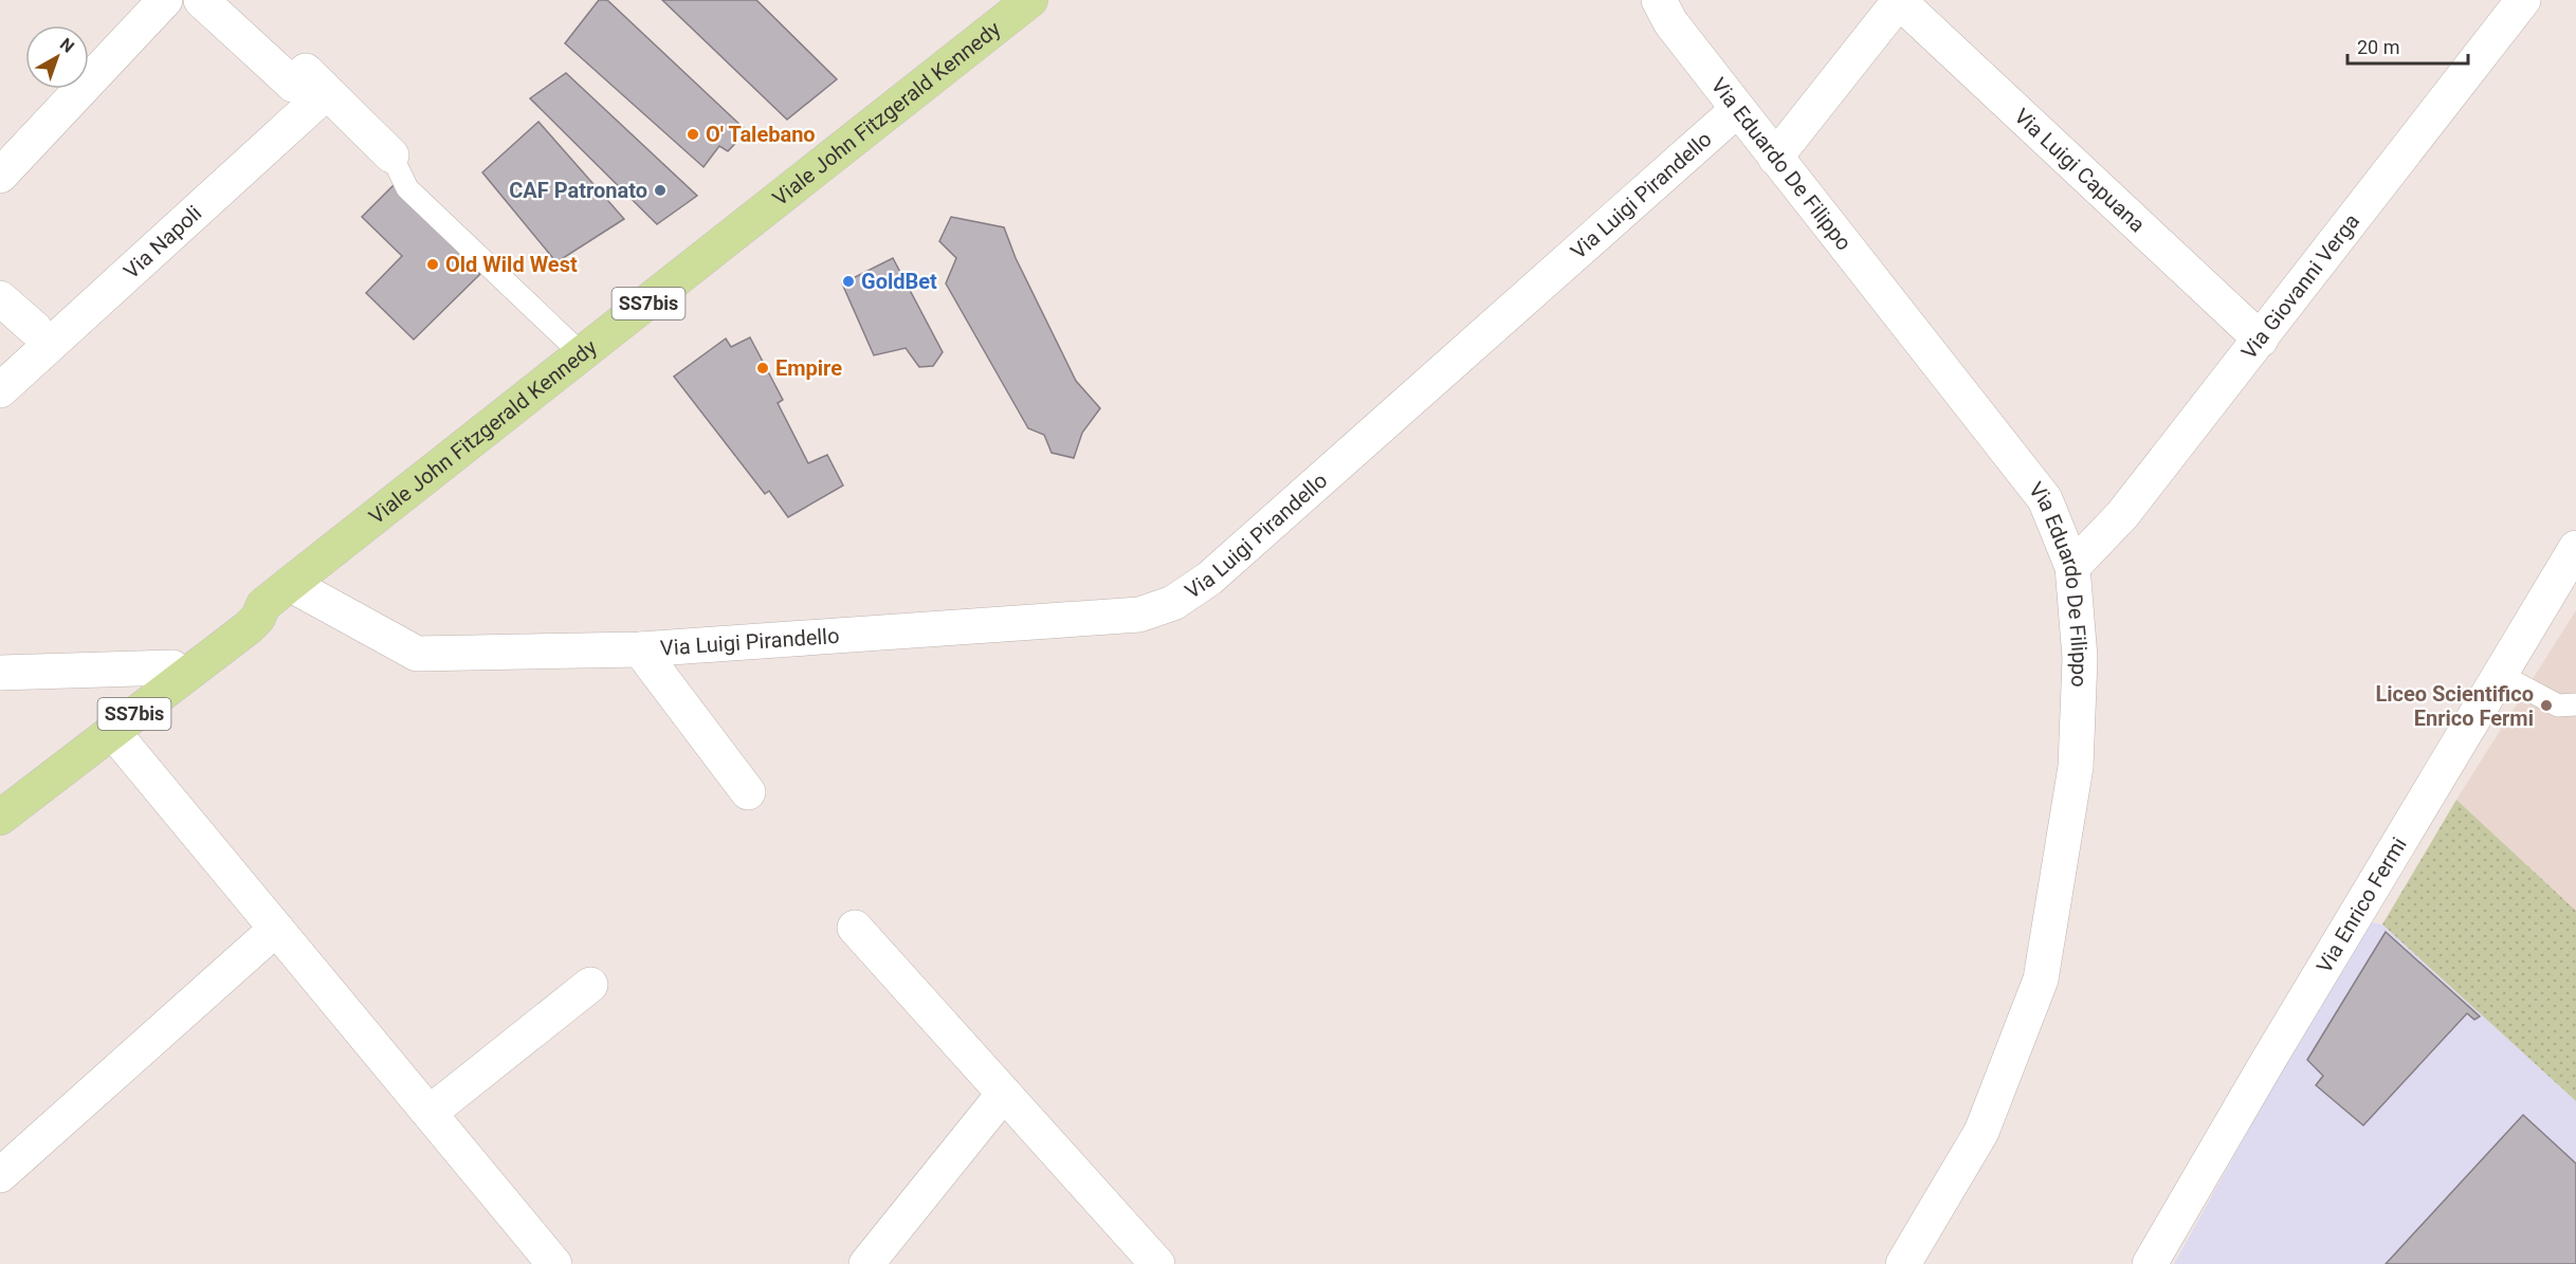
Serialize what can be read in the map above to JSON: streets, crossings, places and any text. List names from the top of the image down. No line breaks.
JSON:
{"streets":{"main road":["Viale John Fitzgerald Kennedy","SS7bis"],"street":["Via Eduardo De Filippo","Via Luigi Capuana","Via Luigi Pirandello","Via Napoli","Via Giovanni Verga","Via Enrico Fermi"]},"crossings":[["Viale John Fitzgerald Kennedy","Via Luigi Pirandello"],["Via Eduardo De Filippo","Via Luigi Pirandello"],["Via Eduardo De Filippo","Via Giovanni Verga"],["Via Luigi Capuana","Via Giovanni Verga"]],"places":["O' Talebano","CAF Patronato","Old Wild West","GoldBet","Empire","Liceo Scientifico Enrico Fermi"],"scale_bar":"20 m","north":"top right"}
